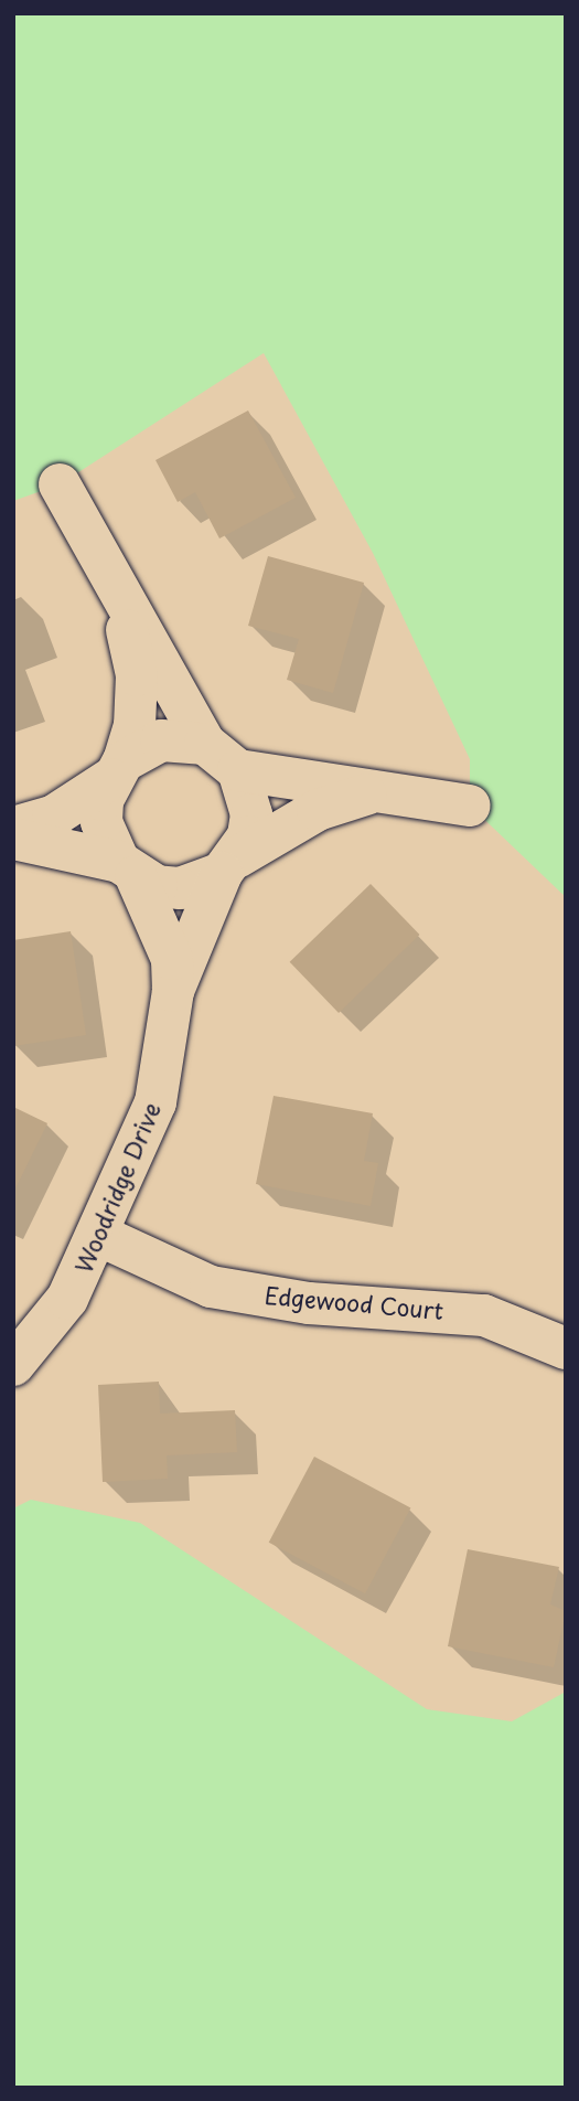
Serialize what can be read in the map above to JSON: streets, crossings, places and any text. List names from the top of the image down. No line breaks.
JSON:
{"streets":{"street":["Woodridge Drive","Edgewood Court"]},"crossings":[["Woodridge Drive","Edgewood Court"]]}
